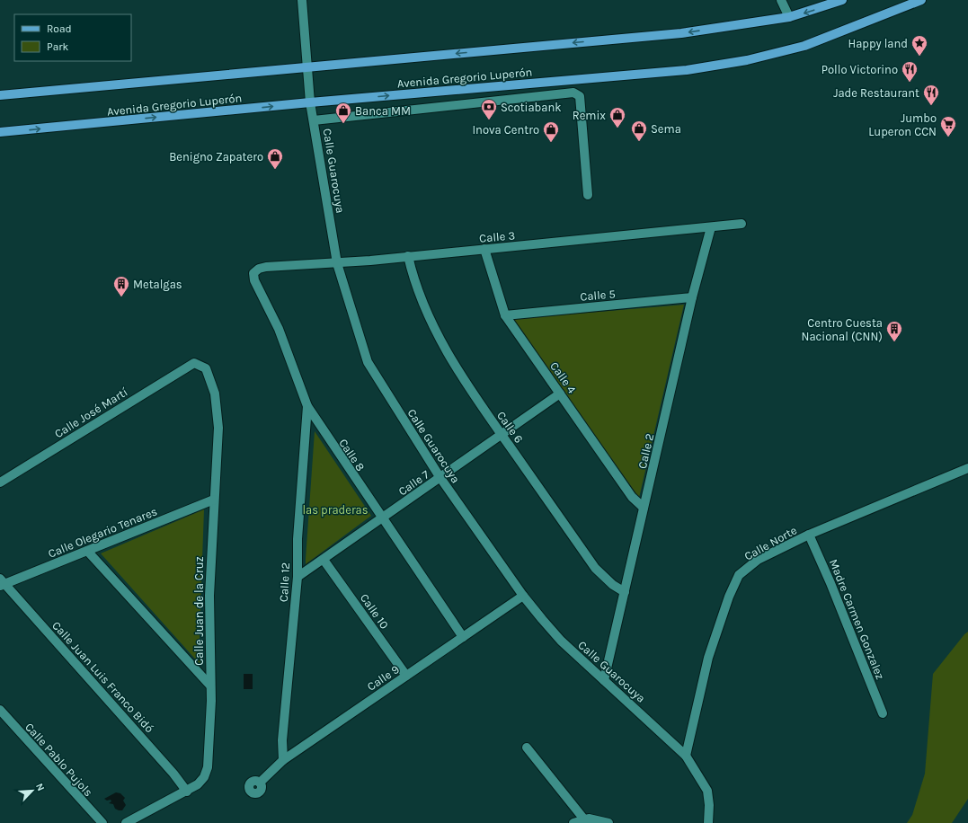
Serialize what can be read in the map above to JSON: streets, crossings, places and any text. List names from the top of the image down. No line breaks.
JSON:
{"streets":{"main road":["Avenida Gregorio Luperón"],"street":["Calle Guarocuya","Calle 3","Calle 5","Calle 4","Calle José Martí","Calle 6","Calle 2","Calle 8","Calle 7","Calle Olegario Tenares","Calle Norte","Calle 12","Calle Juan de la Cruz","Calle 10","Madre Carmen Gonzalez","Calle Juan Luis Franco Bidó","Calle 9","Calle Pablo Pujols"]},"crossings":[["Avenida Gregorio Luperón","Calle Guarocuya"],["Calle Guarocuya","Calle 3"],["Calle Guarocuya","Calle 2"],["Calle Guarocuya","Calle 7"],["Calle Guarocuya","Calle Norte"],["Calle Guarocuya","Calle 9"],["Calle 3","Calle 4"],["Calle 3","Calle 6"],["Calle 3","Calle 2"],["Calle 3","Calle 8"],["Calle 5","Calle 4"],["Calle 5","Calle 2"],["Calle 4","Calle 2"],["Calle 4","Calle 7"],["Calle José Martí","Calle Juan de la Cruz"],["Calle 6","Calle 2"],["Calle 6","Calle 7"],["Calle 8","Calle 7"],["Calle 8","Calle 12"],["Calle 8","Calle 9"],["Calle 7","Calle 12"],["Calle 7","Calle 10"],["Calle Olegario Tenares","Calle Juan de la Cruz"],["Calle Olegario Tenares","Calle Juan Luis Franco Bidó"],["Calle Norte","Madre Carmen Gonzalez"],["Calle 12","Calle 9"],["Calle Juan de la Cruz","Calle Juan Luis Franco Bidó"],["Calle 10","Calle 9"]],"parks":["las praderas"],"places":{"place":["Happy land"],"restaurant":["Pollo Victorino","Jade Restaurant"],"bank":["Scotiabank"],"shop":["Banca MM","Remix","Sema","Inova Centro","Benigno Zapatero"],"supermarket":["Jumbo Luperon CCN"],"building":["Metalgas","Centro Cuesta Nacional (CNN)"]},"legend":["Road","Park"],"north":"top right"}
